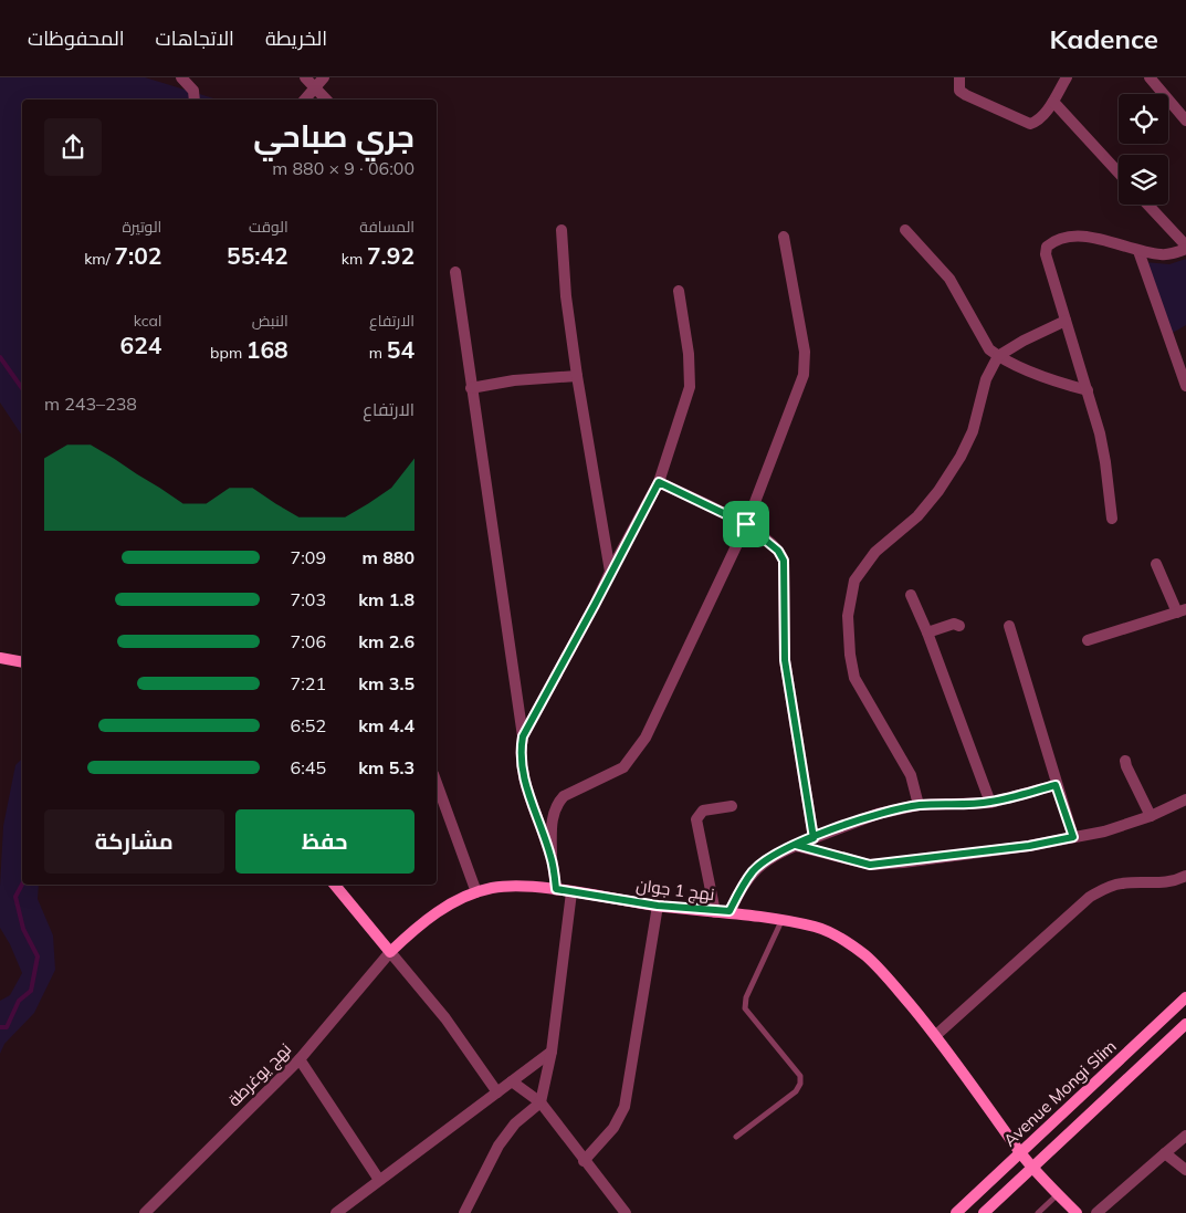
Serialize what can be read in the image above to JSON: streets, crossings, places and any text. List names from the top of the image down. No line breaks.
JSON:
{"streets":{"street":["نهج 1 جوان","نهج يوغرطة","Avenue Mongi Slim"]},"crossings":[["نهج 1 جوان","نهج يوغرطة"],["نهج 1 جوان","Avenue Mongi Slim"]],"page":{"header":"Kadence","nav":["الخريطة","الاتجاهات","المحفوظات"],"heading":["جري صباحي","06:00 · 9 × 880 m"],"stats":[["المسافة","7.92 km"],["الوقت","55:42"],["الوتيرة","7:02 /km"],["الارتفاع","54 m"],["النبض","168 bpm"],["kcal","624"]],"chart":["الارتفاع","238–243 m"],"list":[{"name":"880 m","note":"7:09"},{"name":"1.8 km","note":"7:03"},{"name":"2.6 km","note":"7:06"},{"name":"3.5 km","note":"7:21"},{"name":"4.4 km","note":"6:52"},{"name":"5.3 km","note":"6:45"}],"buttons":["حفظ","مشاركة"]}}
